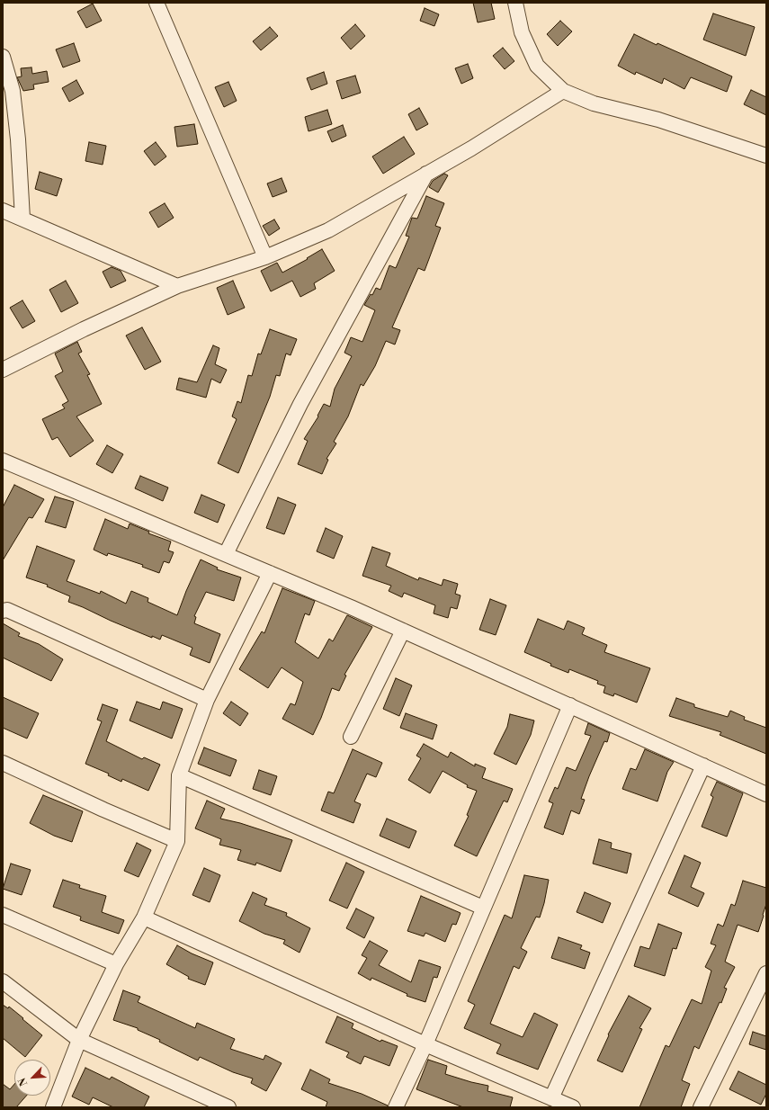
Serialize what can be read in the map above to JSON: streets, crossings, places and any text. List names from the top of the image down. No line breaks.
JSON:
{"north":"bottom left"}
